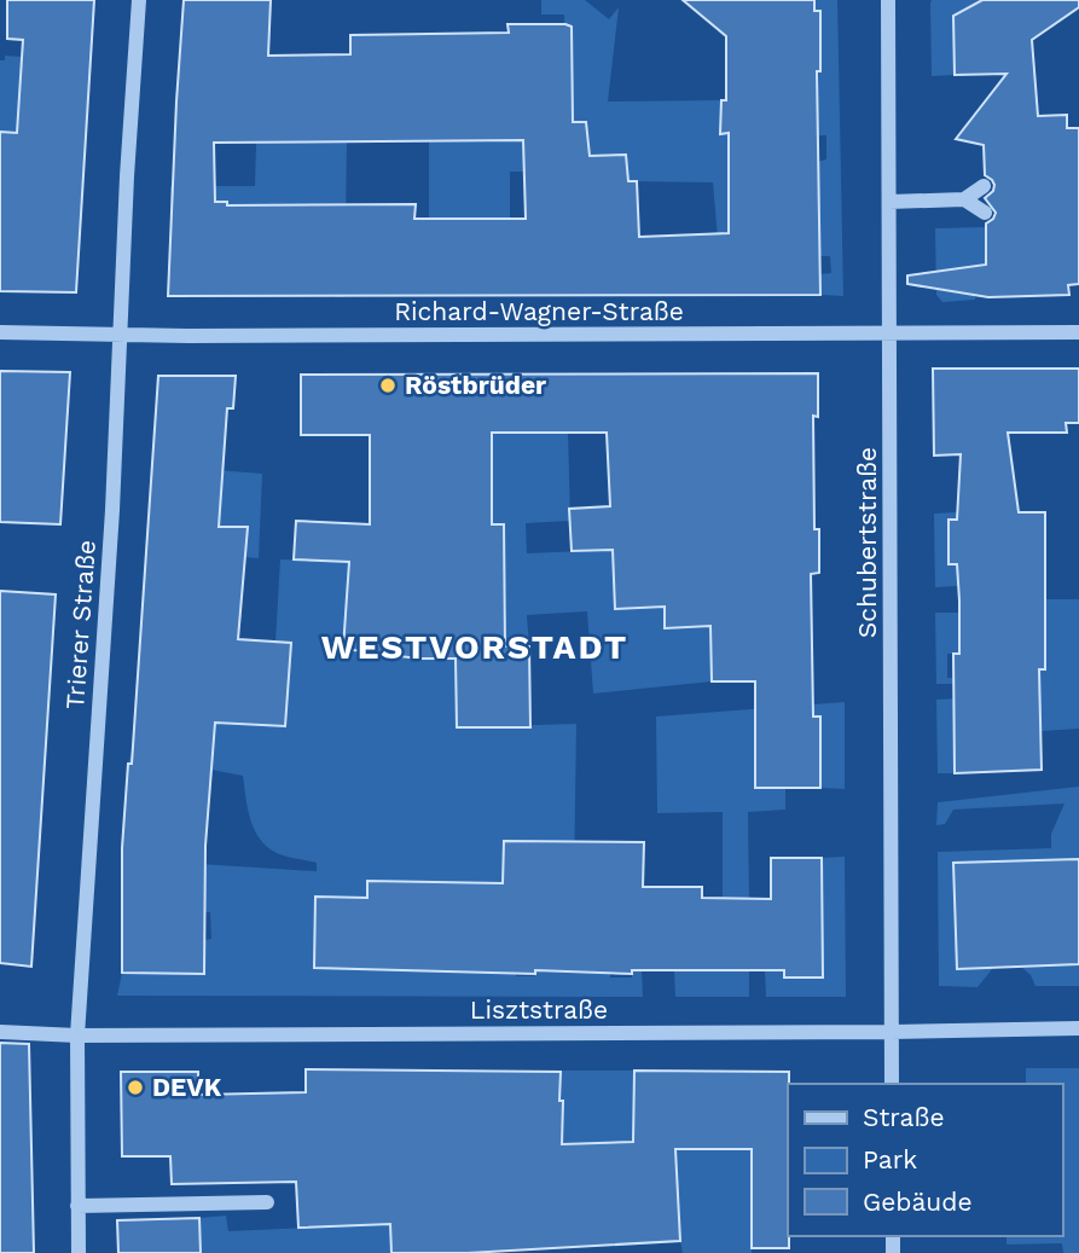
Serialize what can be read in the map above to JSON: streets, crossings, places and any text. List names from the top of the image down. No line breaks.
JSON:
{"streets":{"street":["Richard-Wagner-Straße","Schubertstraße","Trierer Straße","Lisztstraße"]},"crossings":[["Richard-Wagner-Straße","Schubertstraße"],["Richard-Wagner-Straße","Trierer Straße"],["Schubertstraße","Lisztstraße"],["Trierer Straße","Lisztstraße"]],"districts":["WESTVORSTADT"],"places":["Röstbrüder","DEVK"],"legend":["Straße","Park","Gebäude"]}
